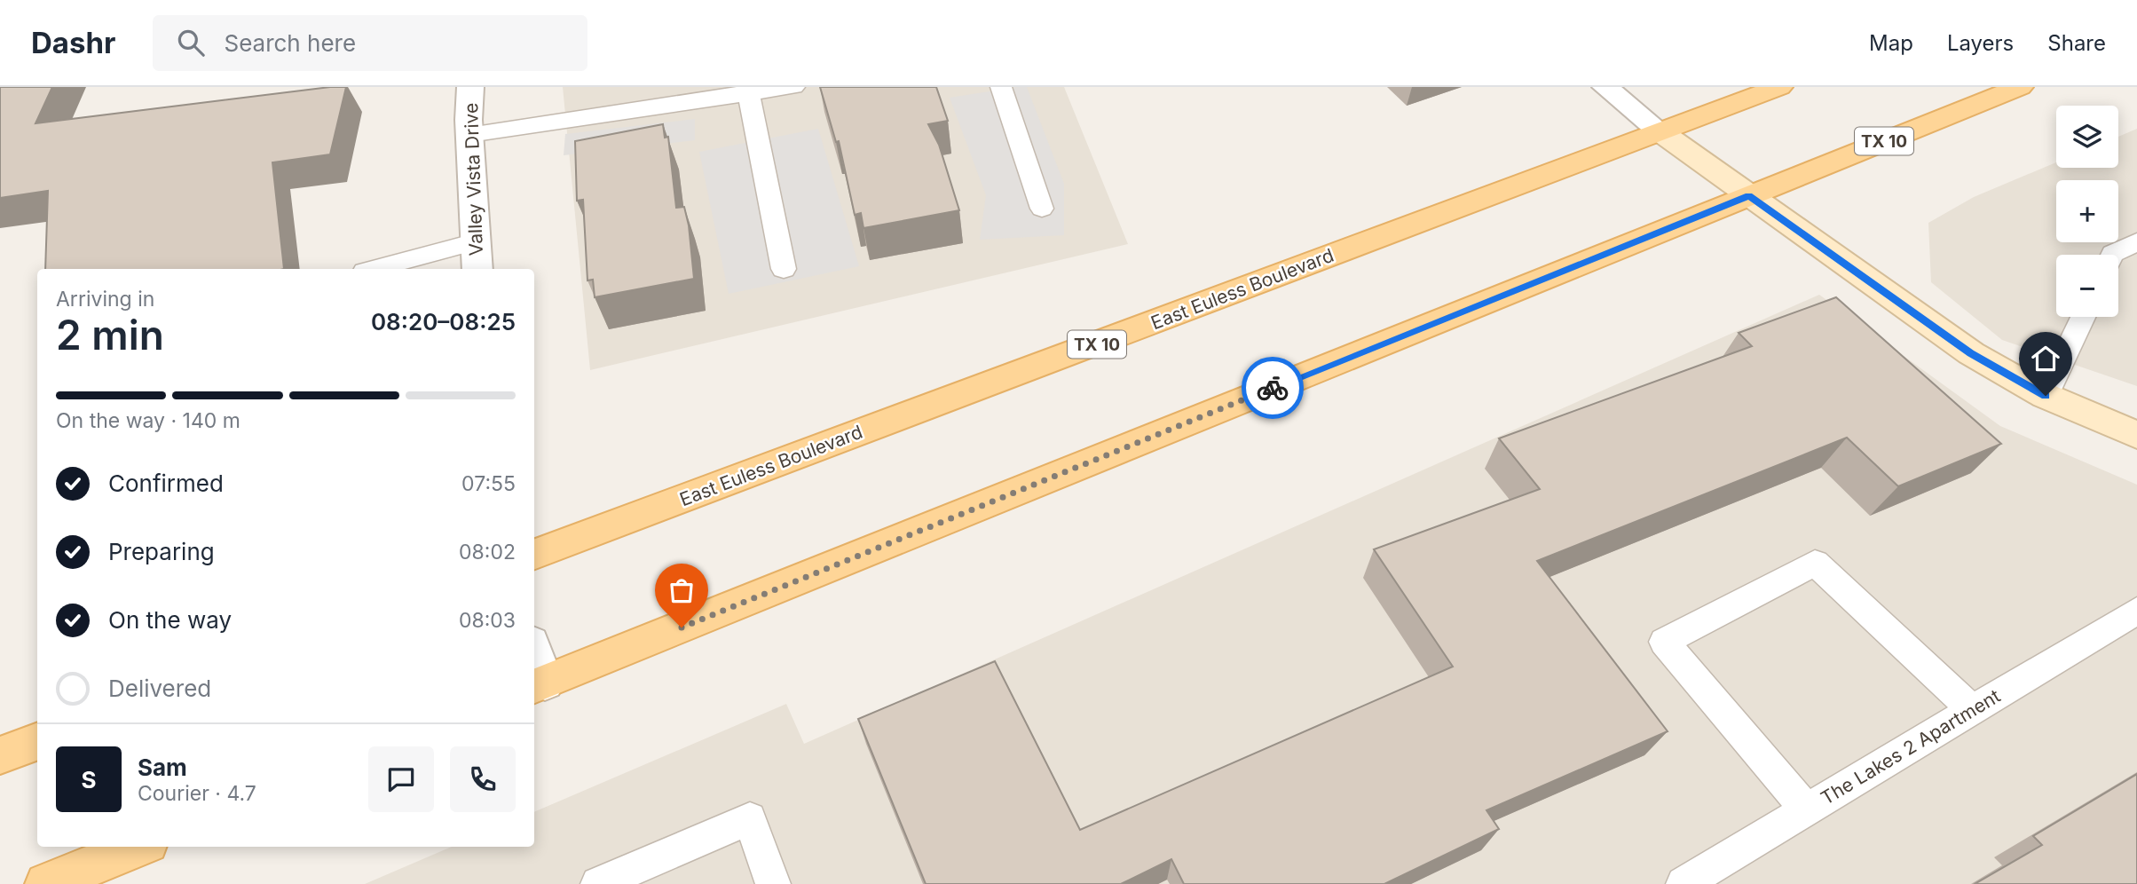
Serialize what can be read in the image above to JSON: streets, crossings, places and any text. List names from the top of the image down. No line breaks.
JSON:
{"streets":{"main road":["TX 10","East Euless Boulevard"],"street":["Valley Vista Drive"],"lane":["The Lakes 2 Apartment"]},"page":{"header":"Dashr","search":"Search here","nav":["Map","Layers","Share"],"map_buttons":["+","−"],"heading":["2 min","Arriving in","08:20–08:25"],"panel":["Sam","Courier · 4.7"],"bar":"On the way · 140 m","list":[["Confirmed","07:55"],["Preparing","08:02"],["On the way","08:03"],"Delivered"],"round":"S"}}
